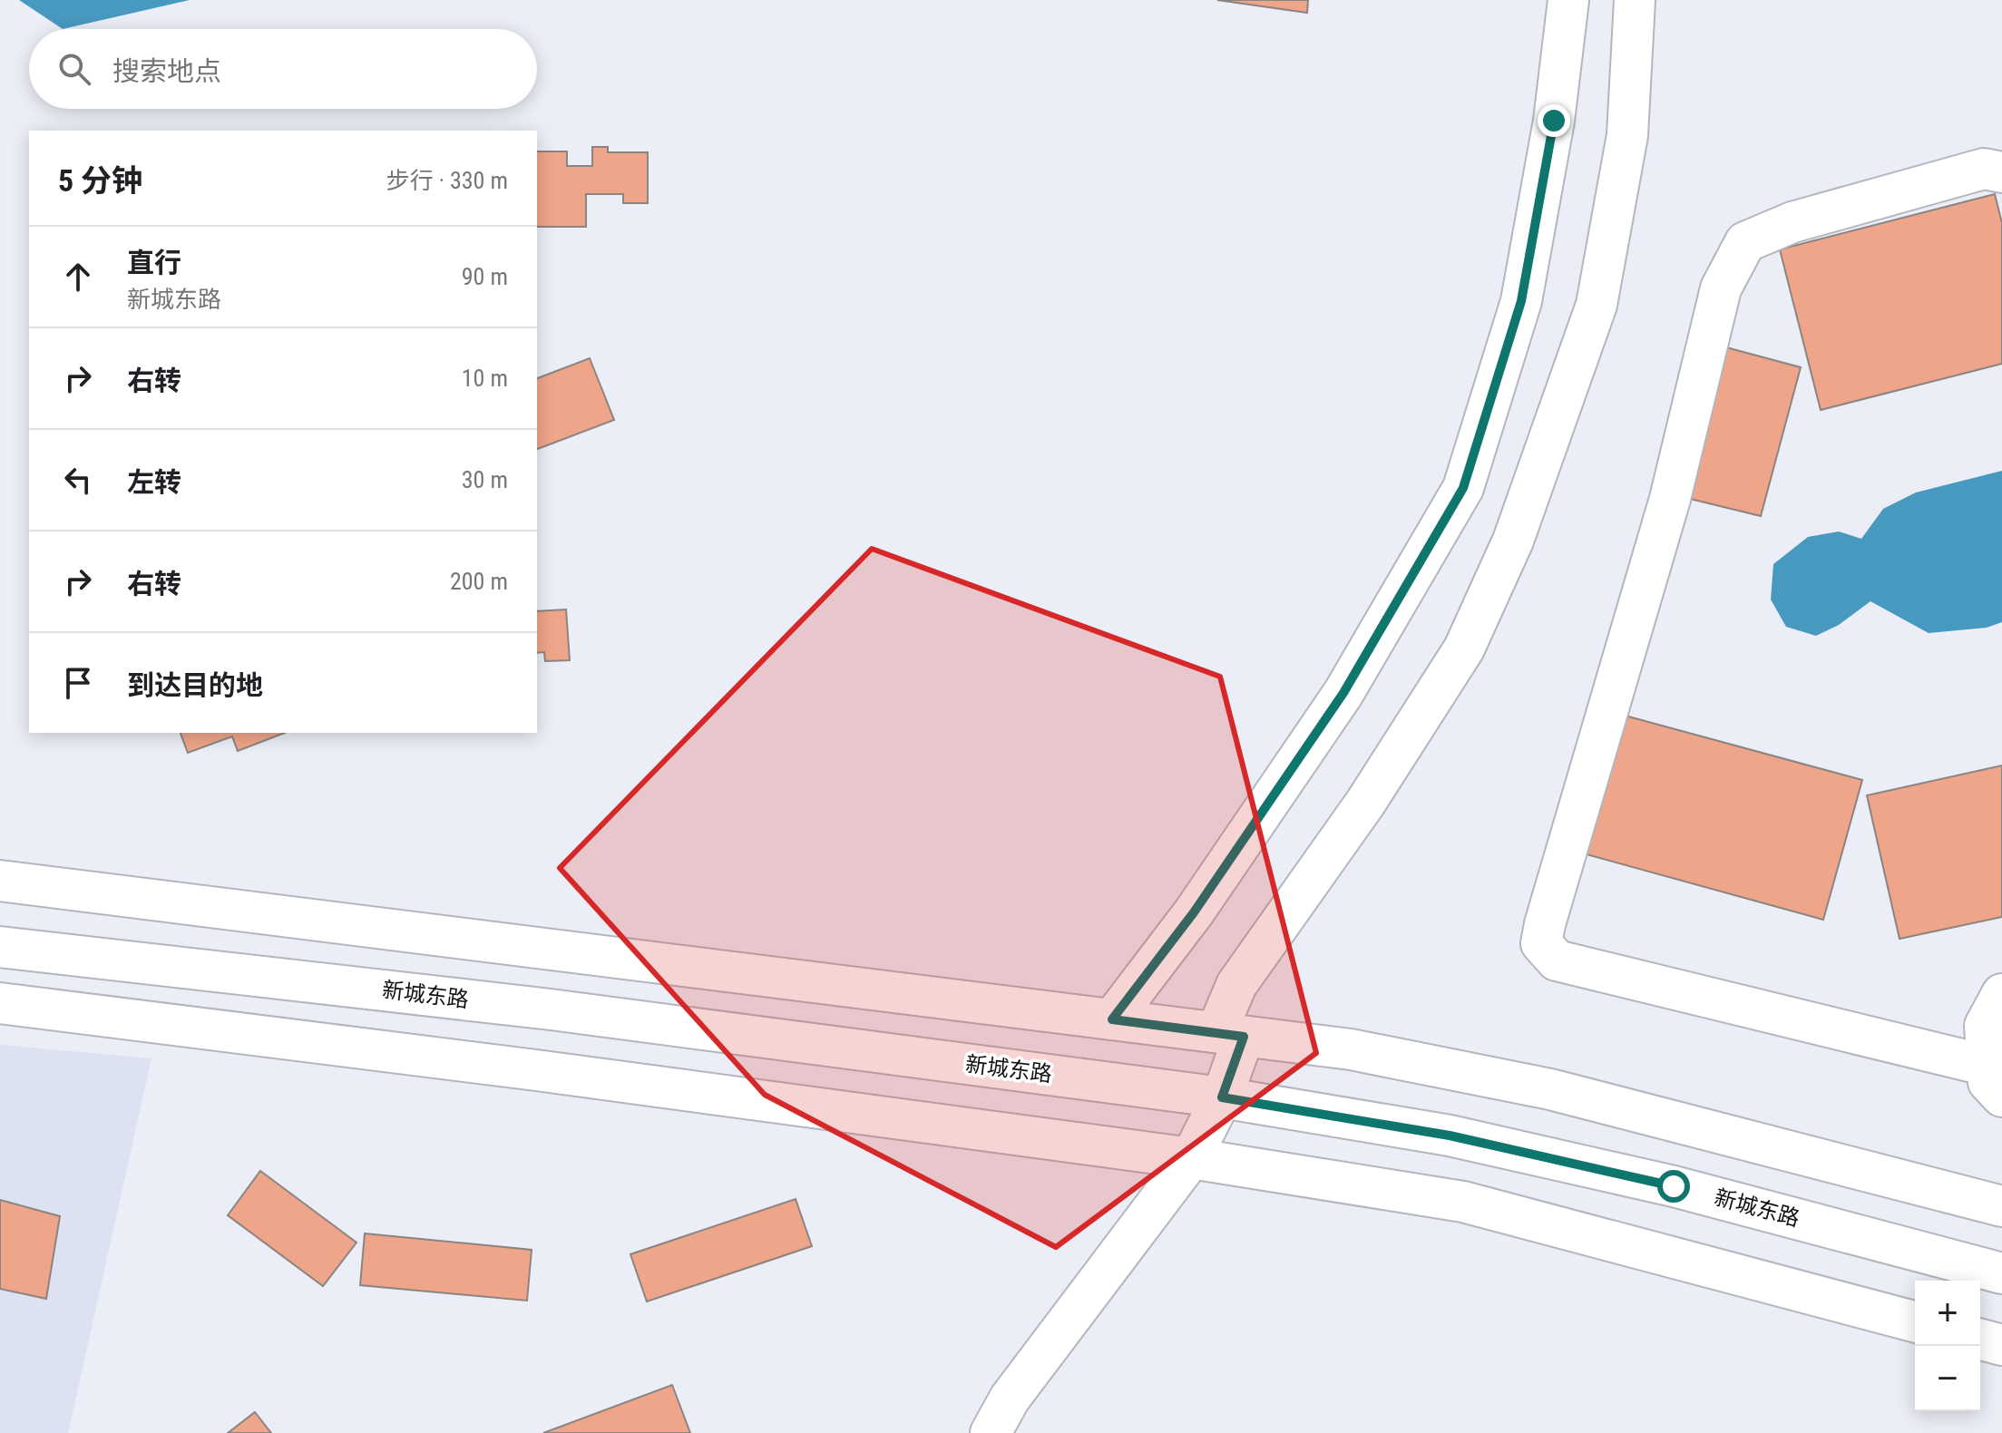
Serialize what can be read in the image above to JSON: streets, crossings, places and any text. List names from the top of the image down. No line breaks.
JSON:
{"streets":{"main road":["新城东路"]},"page":{"search":"搜索地点","heading":["5 分钟","步行 · 330 m"],"list":[["直行","新城东路","90 m"],["右转","10 m"],["左转","30 m"],["右转","200 m"],"到达目的地"],"map_buttons":["+","−"]}}
